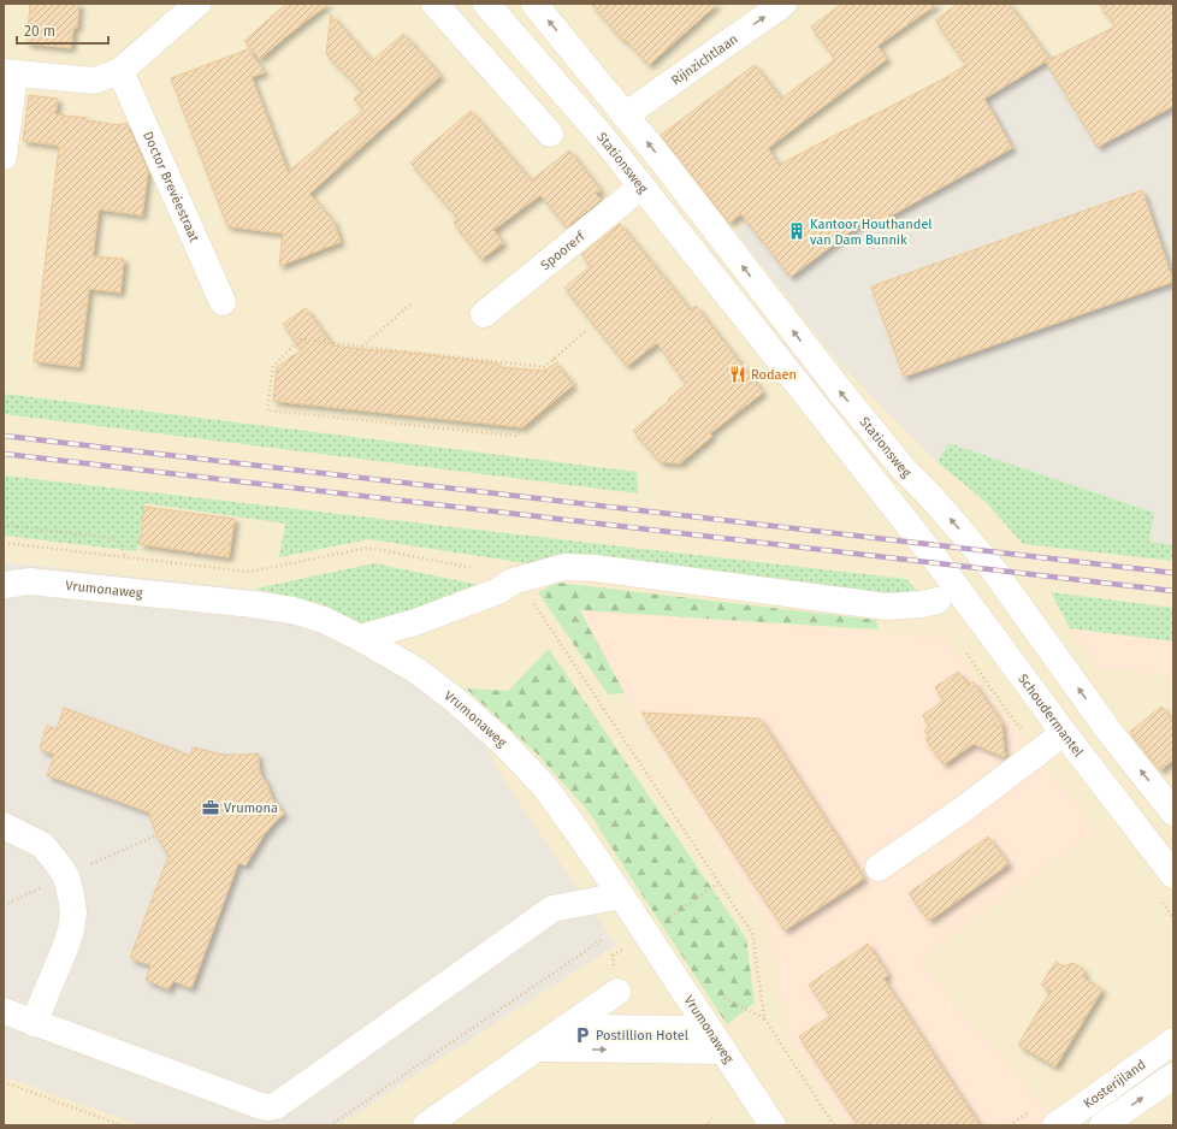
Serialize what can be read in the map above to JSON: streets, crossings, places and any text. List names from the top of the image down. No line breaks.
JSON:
{"streets":{"street":["Rijnzichtlaan","Stationsweg","Doctor Brevéestraat","Spoorerf","Vrumonaweg","Schoudermantel","Kosterijland"]},"crossings":[["Rijnzichtlaan","Stationsweg"],["Stationsweg","Spoorerf"],["Stationsweg","Schoudermantel"]],"one_way":["Rijnzichtlaan"],"places":{"building":["Kantoor Houthandel van Dam Bunnik"],"restaurant":["Rodaen"],"office":["Vrumona"],"parking":["Postillion Hotel"]},"scale_bar":"20 m"}
